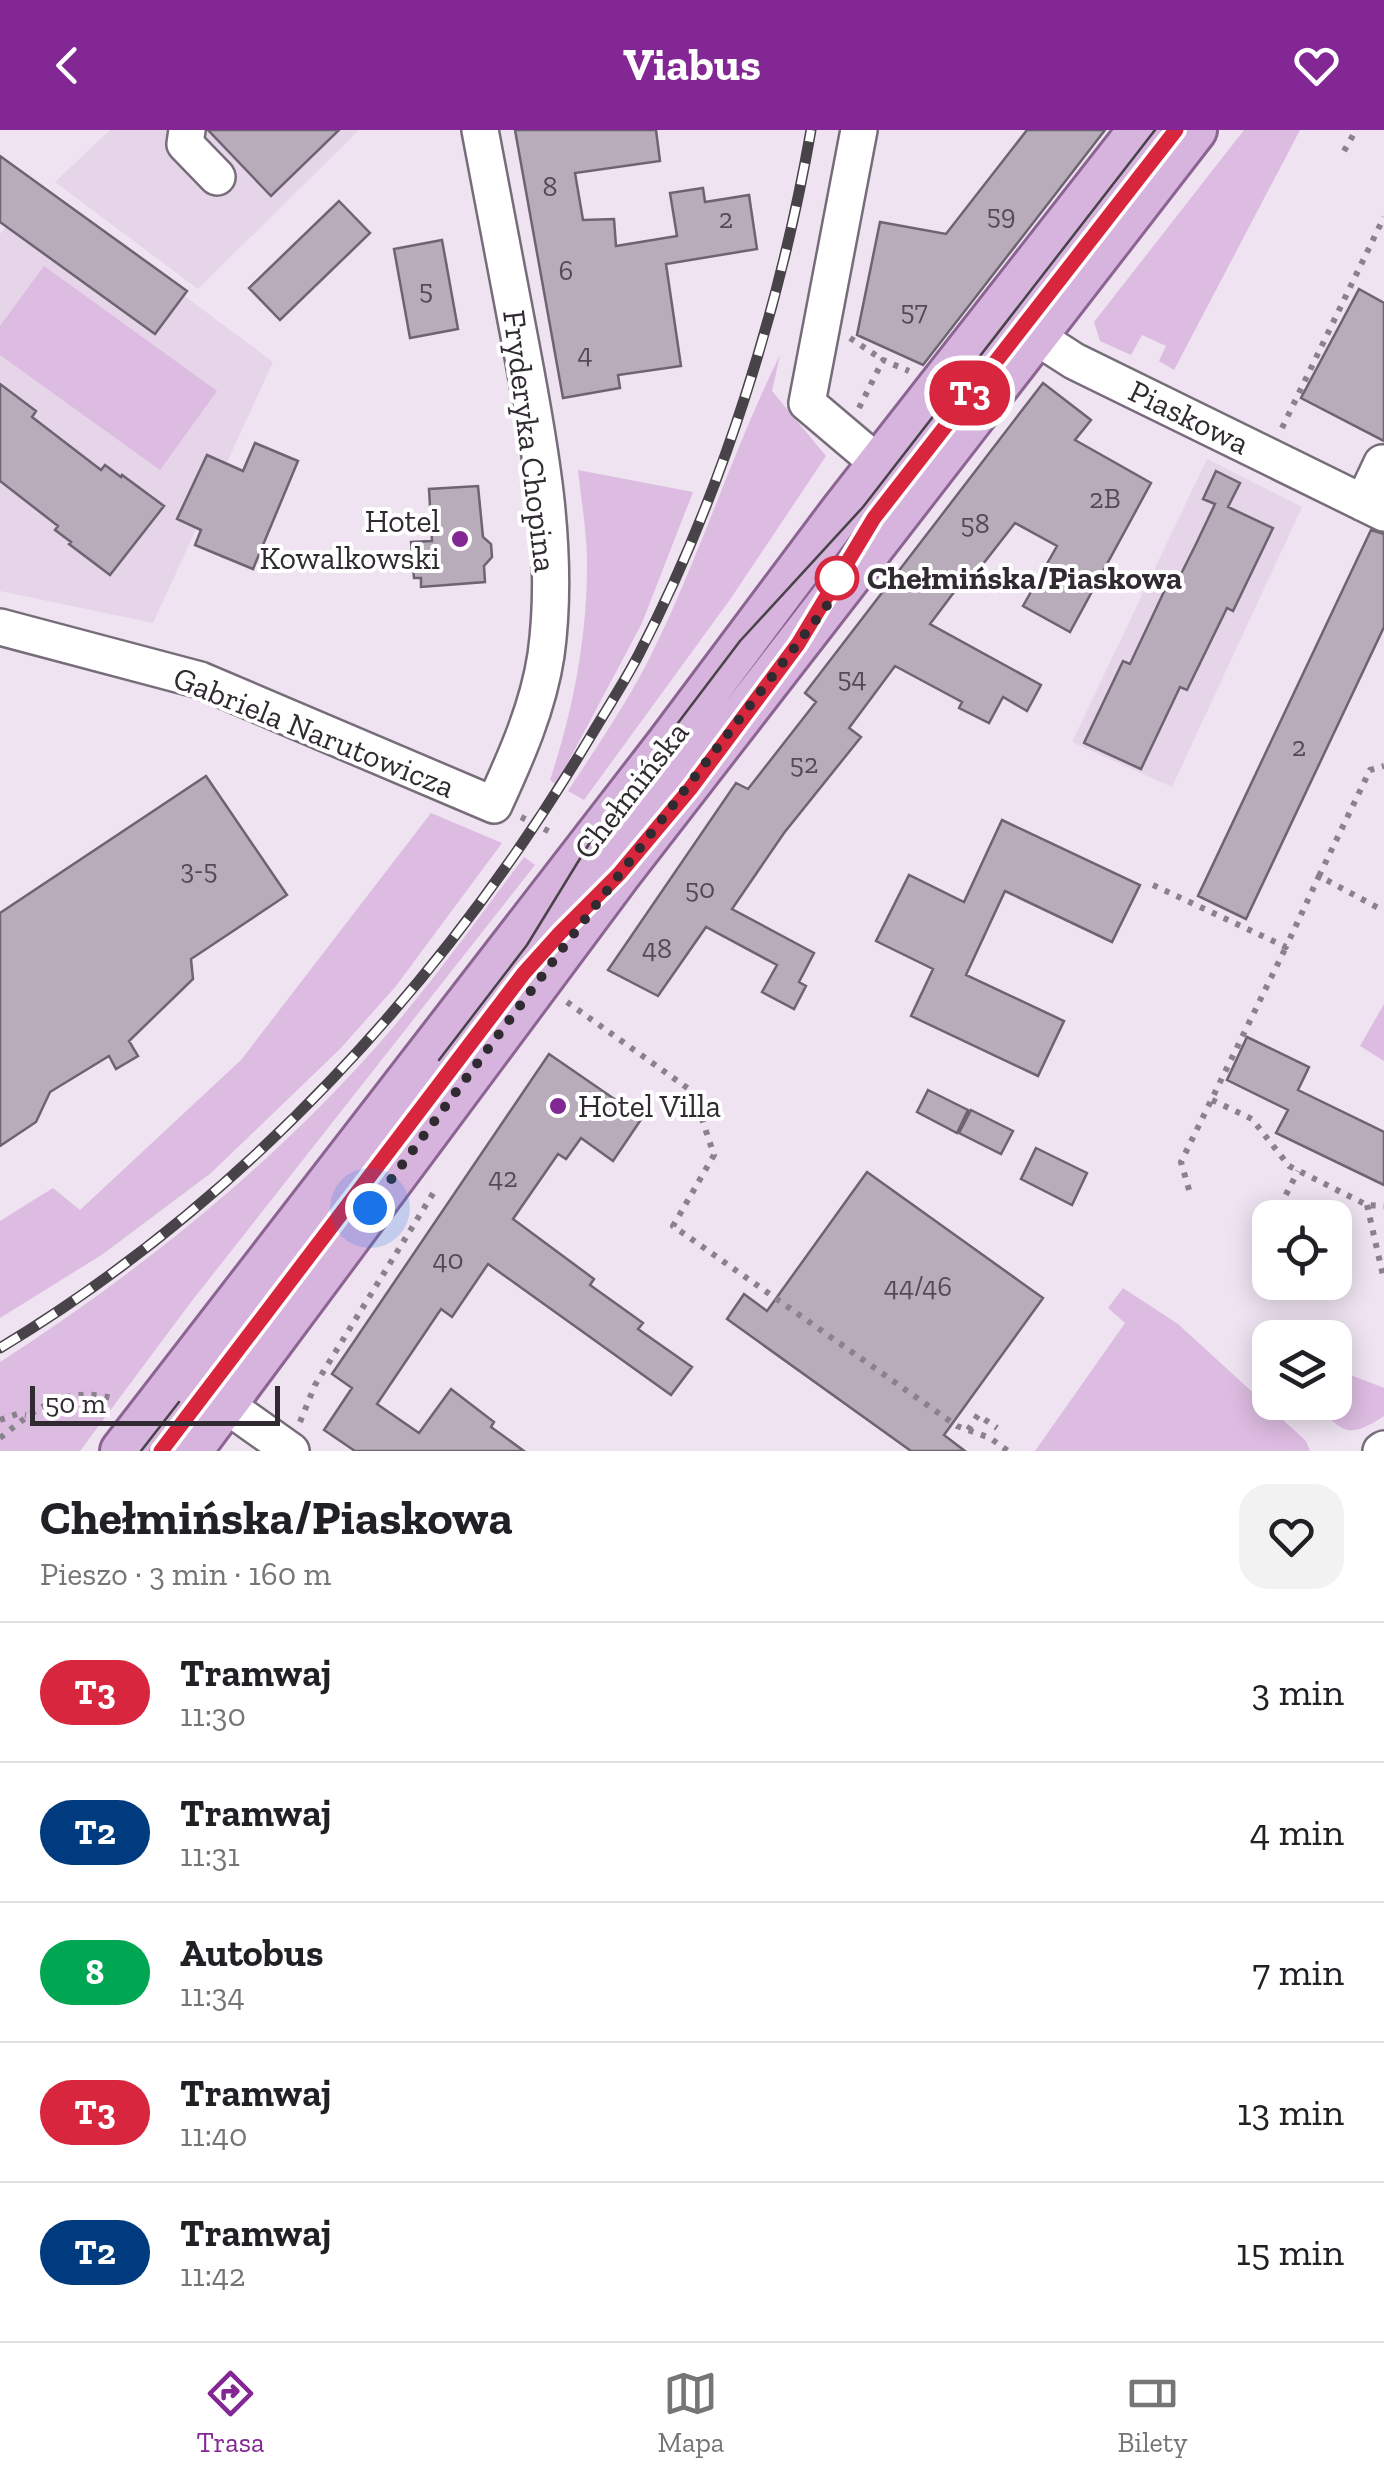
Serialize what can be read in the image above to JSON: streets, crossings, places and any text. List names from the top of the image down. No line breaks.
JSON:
{"streets":{"main road":["Chełmińska"],"street":["Piaskowa","Fryderyka Chopina","Gabriela Narutowicza"]},"crossings":[["Piaskowa","Chełmińska"],["Fryderyka Chopina","Gabriela Narutowicza"]],"places":["Hotel Kowalkowski","Chełmińska/Piaskowa","Hotel Villa"],"lines":["tram line T3"],"house_numbers":["8","59","2","6","5","57","4","2B","58","54","2","52","3-5","50","48","42","40","44/46"],"scale_bar":"50 m","page":{"header":"Viabus","on_map":"T3","scale":"50 m","heading":["Chełmińska/Piaskowa","Pieszo · 3 min · 160 m"],"list":[{"mark":"T3","name":"Tramwaj","note":"11:30","value":"3 min"},{"mark":"T2","name":"Tramwaj","note":"11:31","value":"4 min"},{"mark":"8","name":"Autobus","note":"11:34","value":"7 min"},{"mark":"T3","name":"Tramwaj","note":"11:40","value":"13 min"},{"mark":"T2","name":"Tramwaj","note":"11:42","value":"15 min"}],"tabs":["Trasa","Mapa","Bilety"]}}
